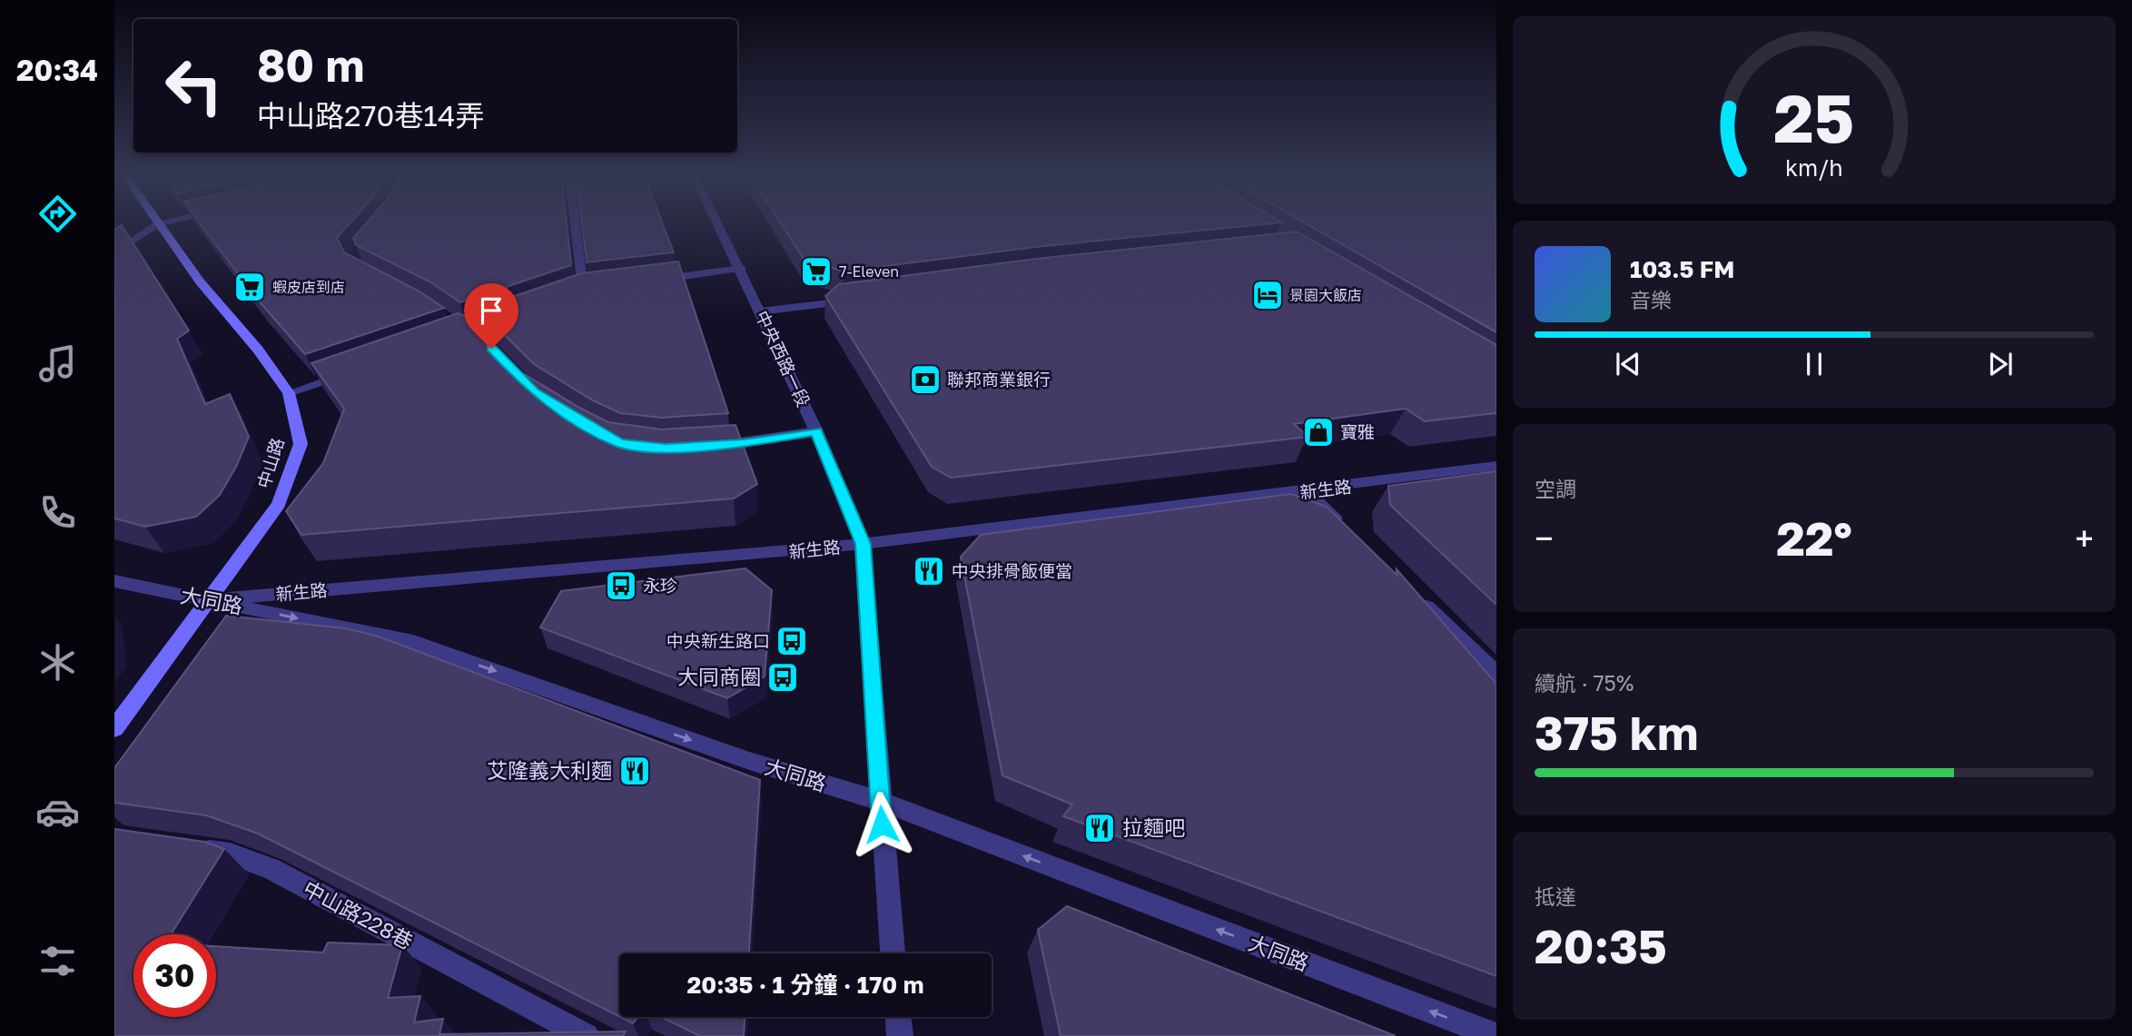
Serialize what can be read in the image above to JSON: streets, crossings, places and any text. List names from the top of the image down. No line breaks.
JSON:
{"streets":{"main road":["中山路"],"street":["中央西路一段","新生路","大同路","中山路228巷"]},"crossings":[["中央西路一段","新生路"],["中央西路一段","大同路"],["中山路","新生路"],["中山路","大同路"],["新生路","大同路"]],"places":{"supermarket":["7-Eleven","蝦皮店到店"],"hotel":["景園大飯店"],"bank":["聯邦商業銀行"],"shop":["寶雅"],"restaurant":["中央排骨飯便當","艾隆義大利麵","拉麵吧"],"bus stop":["永珍","中央新生路口","大同商圈"]},"page":{"tabs":"20:34","turn":["80 m","中山路270巷14弄"],"song":["103.5 FM","音樂"],"tile":["空調",["續航 · 75%","375 km"],["抵達","20:35"]],"heat":["−","22°","+"],"limit":"30","trip":"20:35 · 1 分鐘 · 170 m","gauge":["25","km/h"]}}
